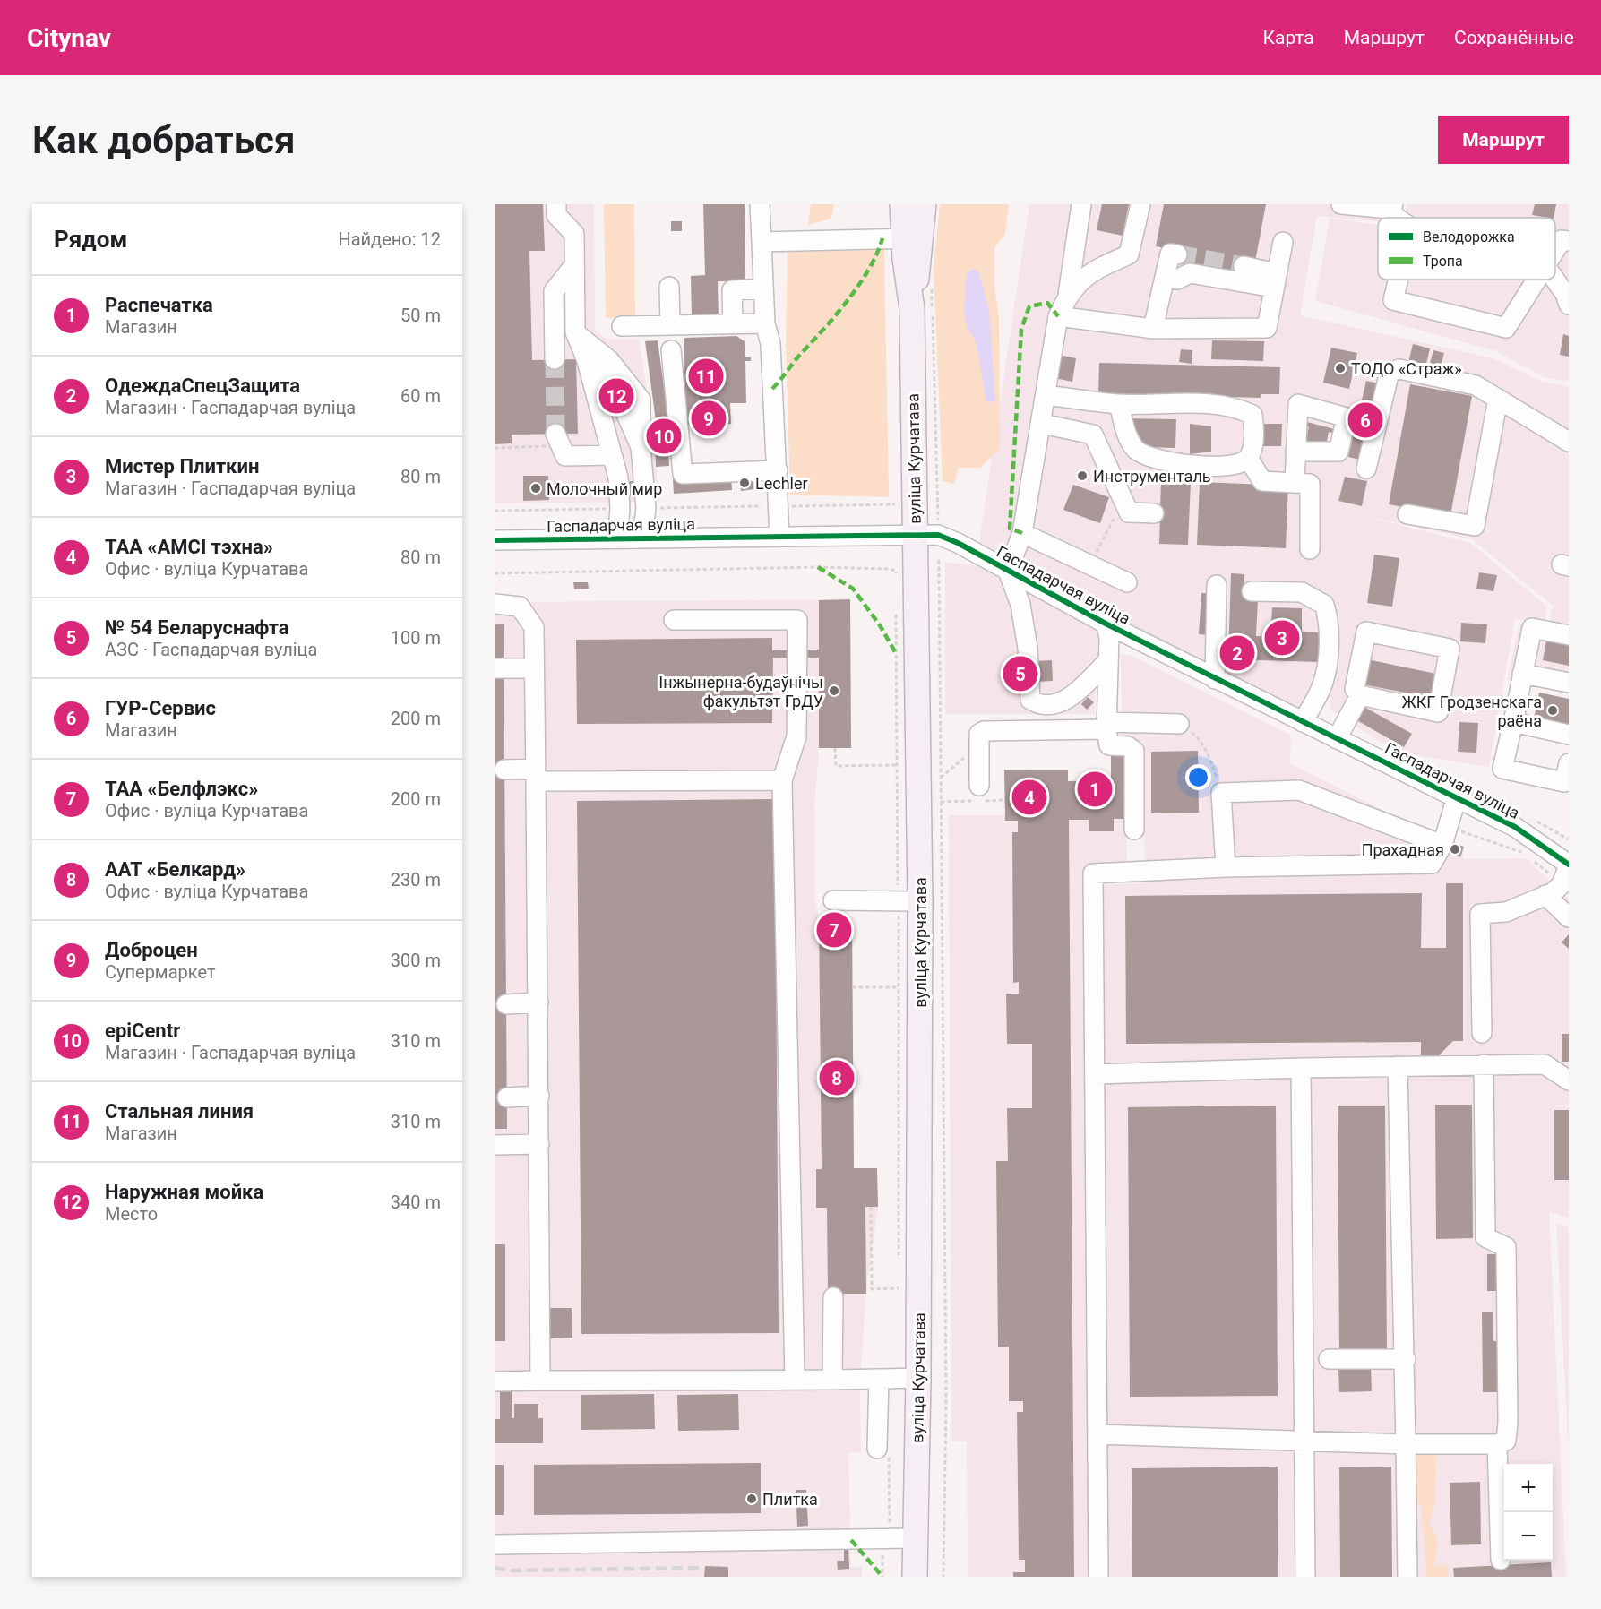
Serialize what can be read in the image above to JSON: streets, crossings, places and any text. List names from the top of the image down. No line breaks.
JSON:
{"streets":{"main road":["вуліца Курчатава"],"street":["Гаспадарчая вуліца"]},"crossings":[["вуліца Курчатава","Гаспадарчая вуліца"]],"places":["ТОДО «Страж»","Инструменталь","Lechler","Молочный мир","Інжынерна-будаўнічы факультэт ГрДУ","ЖКГ Гродзенскага раёна","Прахадная","Плитка"],"legend":["Велодорожка","Тропа"],"page":{"header":"Citynav","nav":["Карта","Маршрут","Сохранённые"],"buttons":"Маршрут","title":"Как добраться","heading":["Рядом","Найдено: 12"],"list":[{"mark":"1","name":"Распечатка","note":"Магазин","value":"50 m"},{"mark":"2","name":"ОдеждаСпецЗащита","note":"Магазин · Гаспадарчая вуліца","value":"60 m"},{"mark":"3","name":"Мистер Плиткин","note":"Магазин · Гаспадарчая вуліца","value":"80 m"},{"mark":"4","name":"ТАА «АМСІ тэхна»","note":"Офис · вуліца Курчатава","value":"80 m"},{"mark":"5","name":"№ 54 Беларуснафта","note":"АЗС · Гаспадарчая вуліца","value":"100 m"},{"mark":"6","name":"ГУР-Сервис","note":"Магазин","value":"200 m"},{"mark":"7","name":"ТАА «Белфлэкс»","note":"Офис · вуліца Курчатава","value":"200 m"},{"mark":"8","name":"ААТ «Белкард»","note":"Офис · вуліца Курчатава","value":"230 m"},{"mark":"9","name":"Доброцен","note":"Супермаркет","value":"300 m"},{"mark":"10","name":"epiCentr","note":"Магазин · Гаспадарчая вуліца","value":"310 m"},{"mark":"11","name":"Стальная линия","note":"Магазин","value":"310 m"},{"mark":"12","name":"Наружная мойка","note":"Место","value":"340 m"}],"pins":["11","12","9","6","10","3","2","5","1","4","7","8"],"map_buttons":["+","−"]}}
